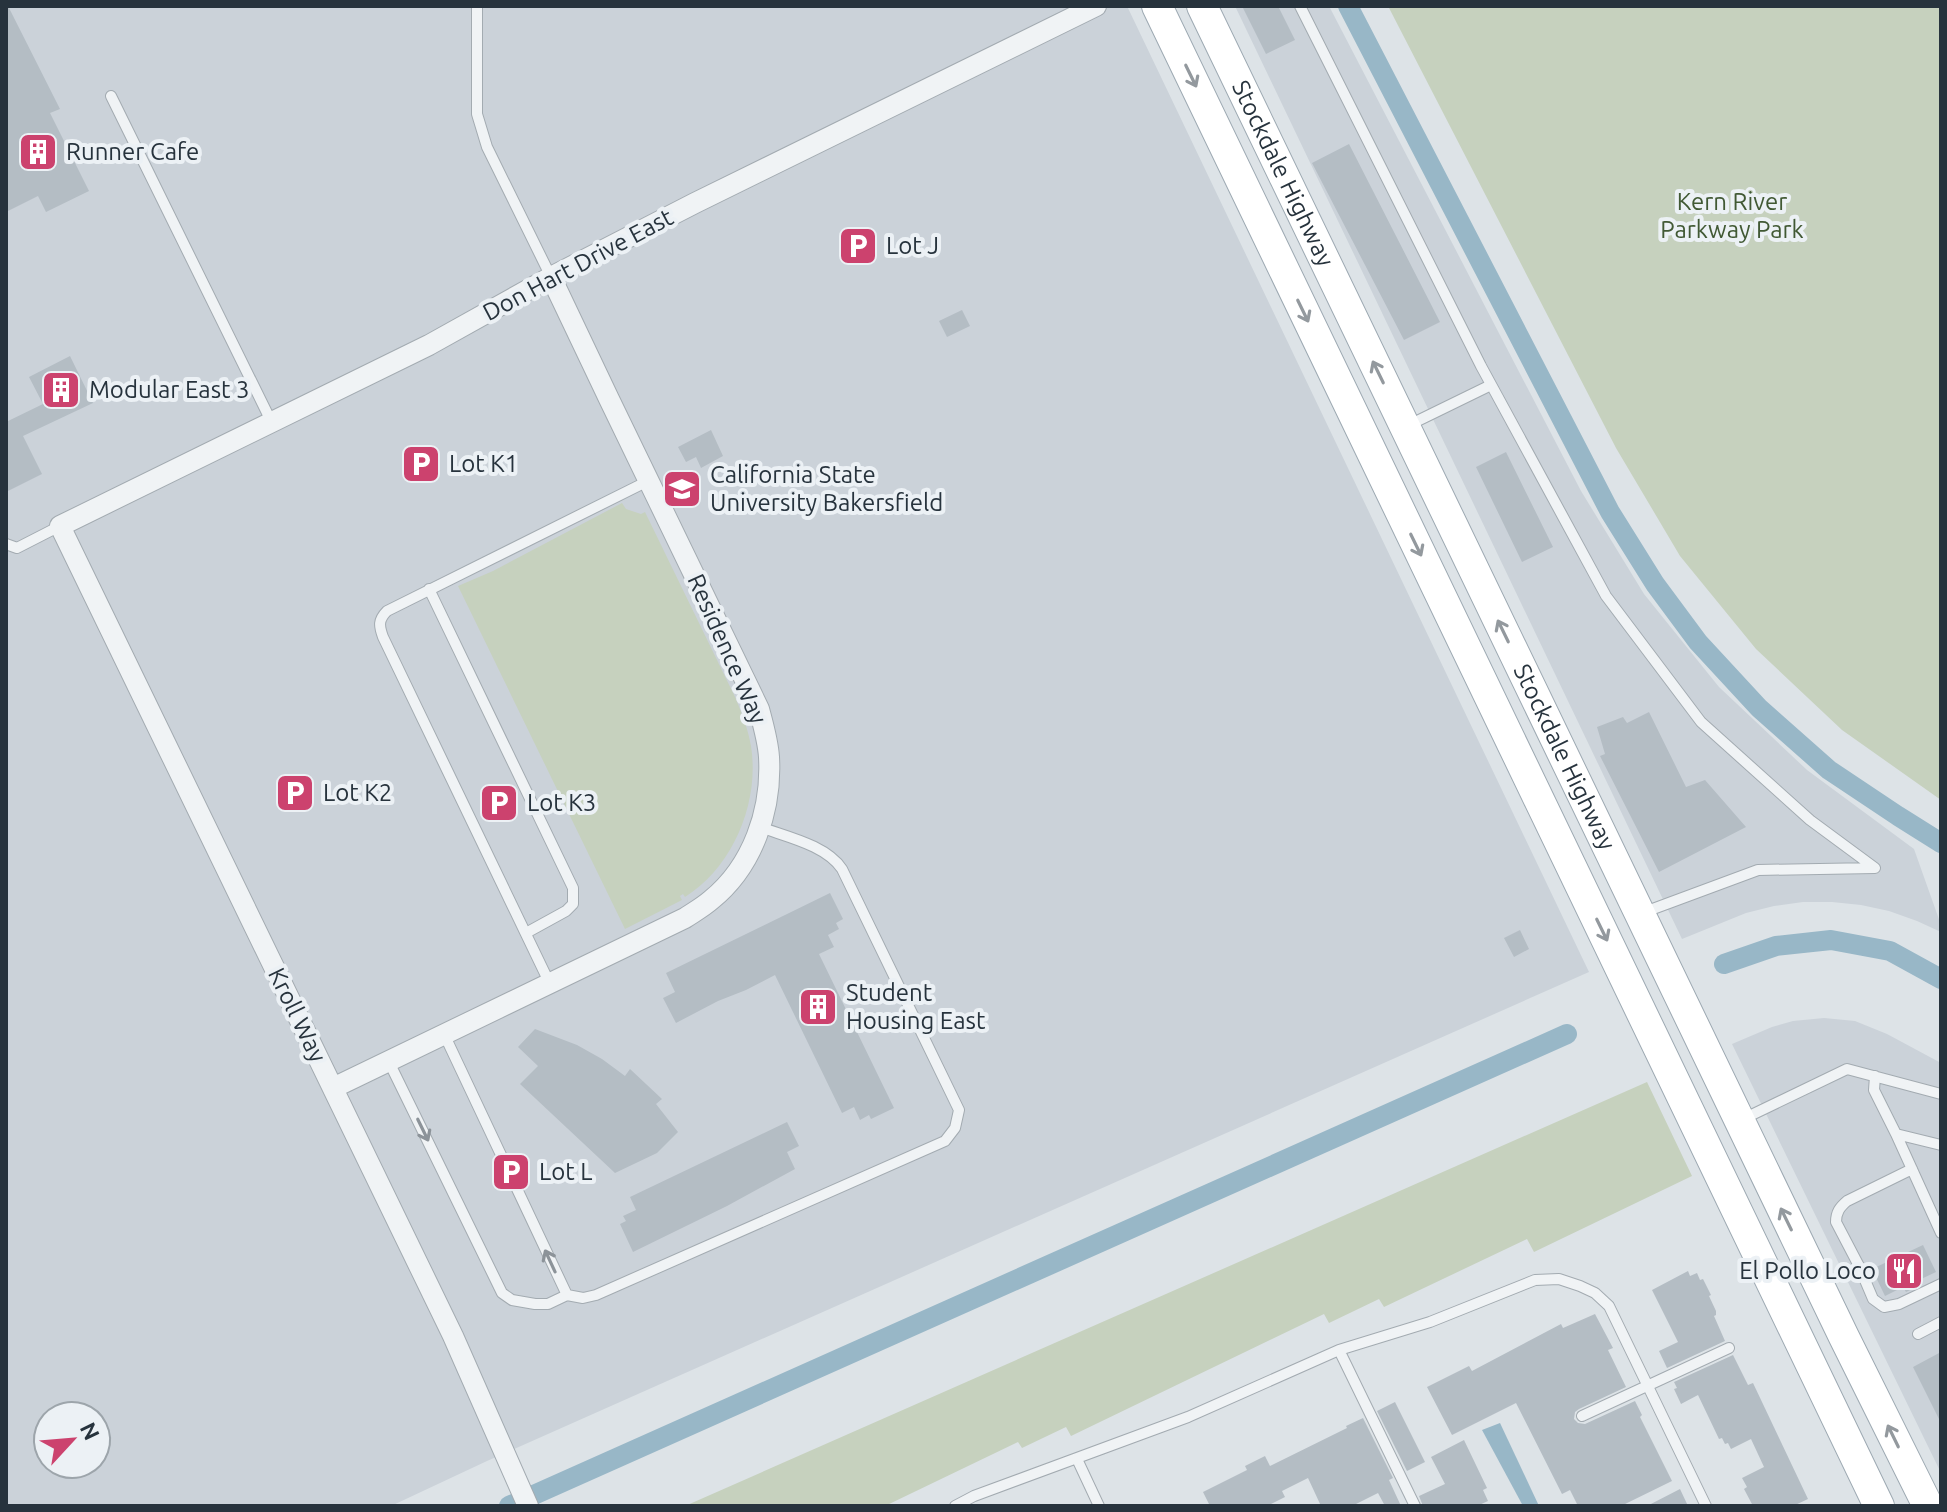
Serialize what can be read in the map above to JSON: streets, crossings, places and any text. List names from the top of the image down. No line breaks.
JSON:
{"streets":{"main road":["Stockdale Highway"],"street":["Don Hart Drive East","Residence Way","Kroll Way"]},"crossings":[["Don Hart Drive East","Residence Way"],["Don Hart Drive East","Kroll Way"],["Residence Way","Kroll Way"]],"parks":["Kern River Parkway Park"],"places":{"building":["Runner Cafe","Modular East 3","Student Housing East"],"parking":["Lot J","Lot K1","Lot K2","Lot K3","Lot L"],"school or university":["California State University Bakersfield"],"restaurant":["El Pollo Loco"]},"north":"top right"}
